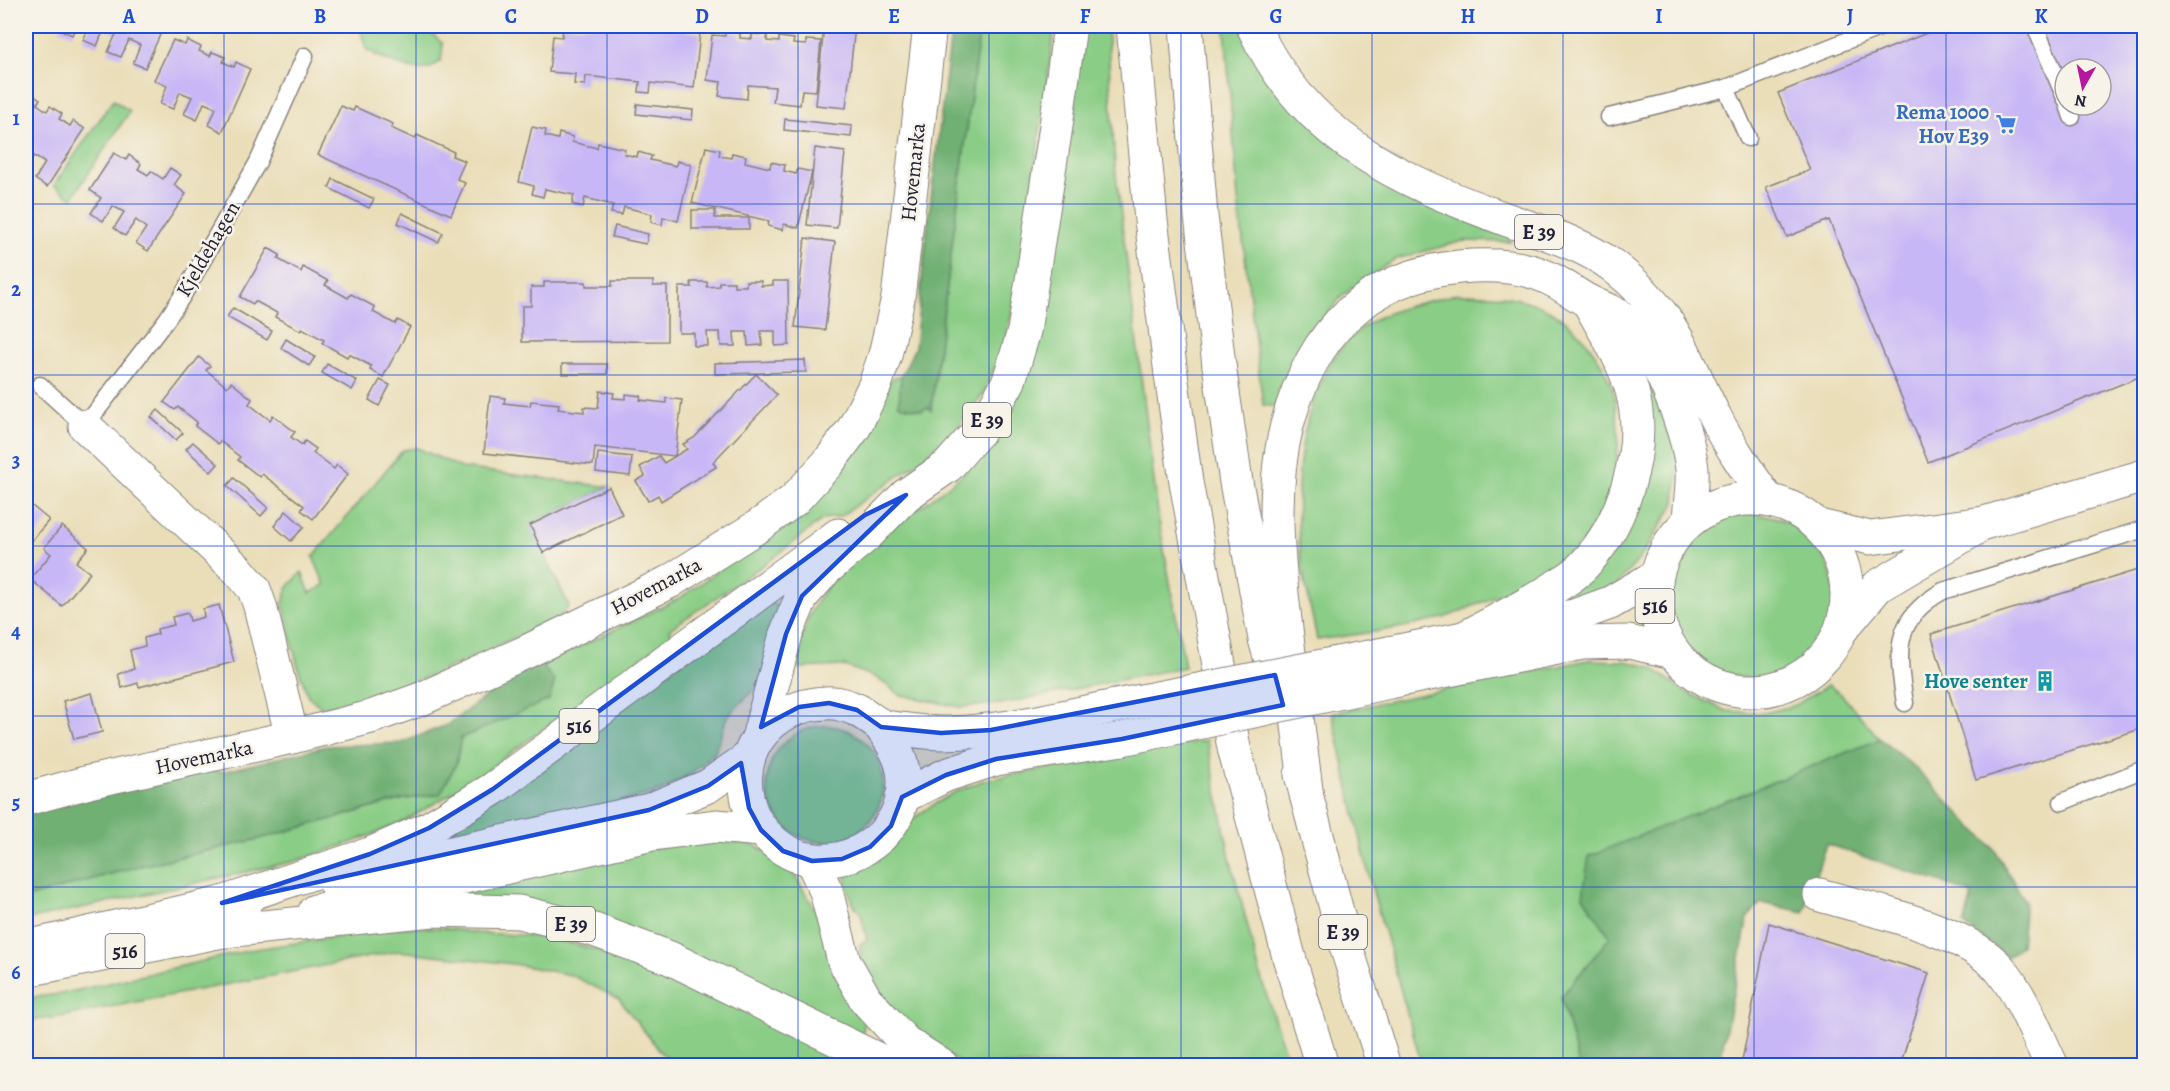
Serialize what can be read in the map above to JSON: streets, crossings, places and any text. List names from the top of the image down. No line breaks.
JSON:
{"streets":{"main road":["Hovemarka","E 39","516"],"lane":["Kjeldehagen"]},"crossings":[["E 39","516"]],"places":{"supermarket":["Rema 1000 Hov E39"],"building":["Hove senter"]},"north":"bottom","grid":{"columns":["A","B","C","D","E","F","G","H","I","J","K"],"rows":["1","2","3","4","5","6"]}}
